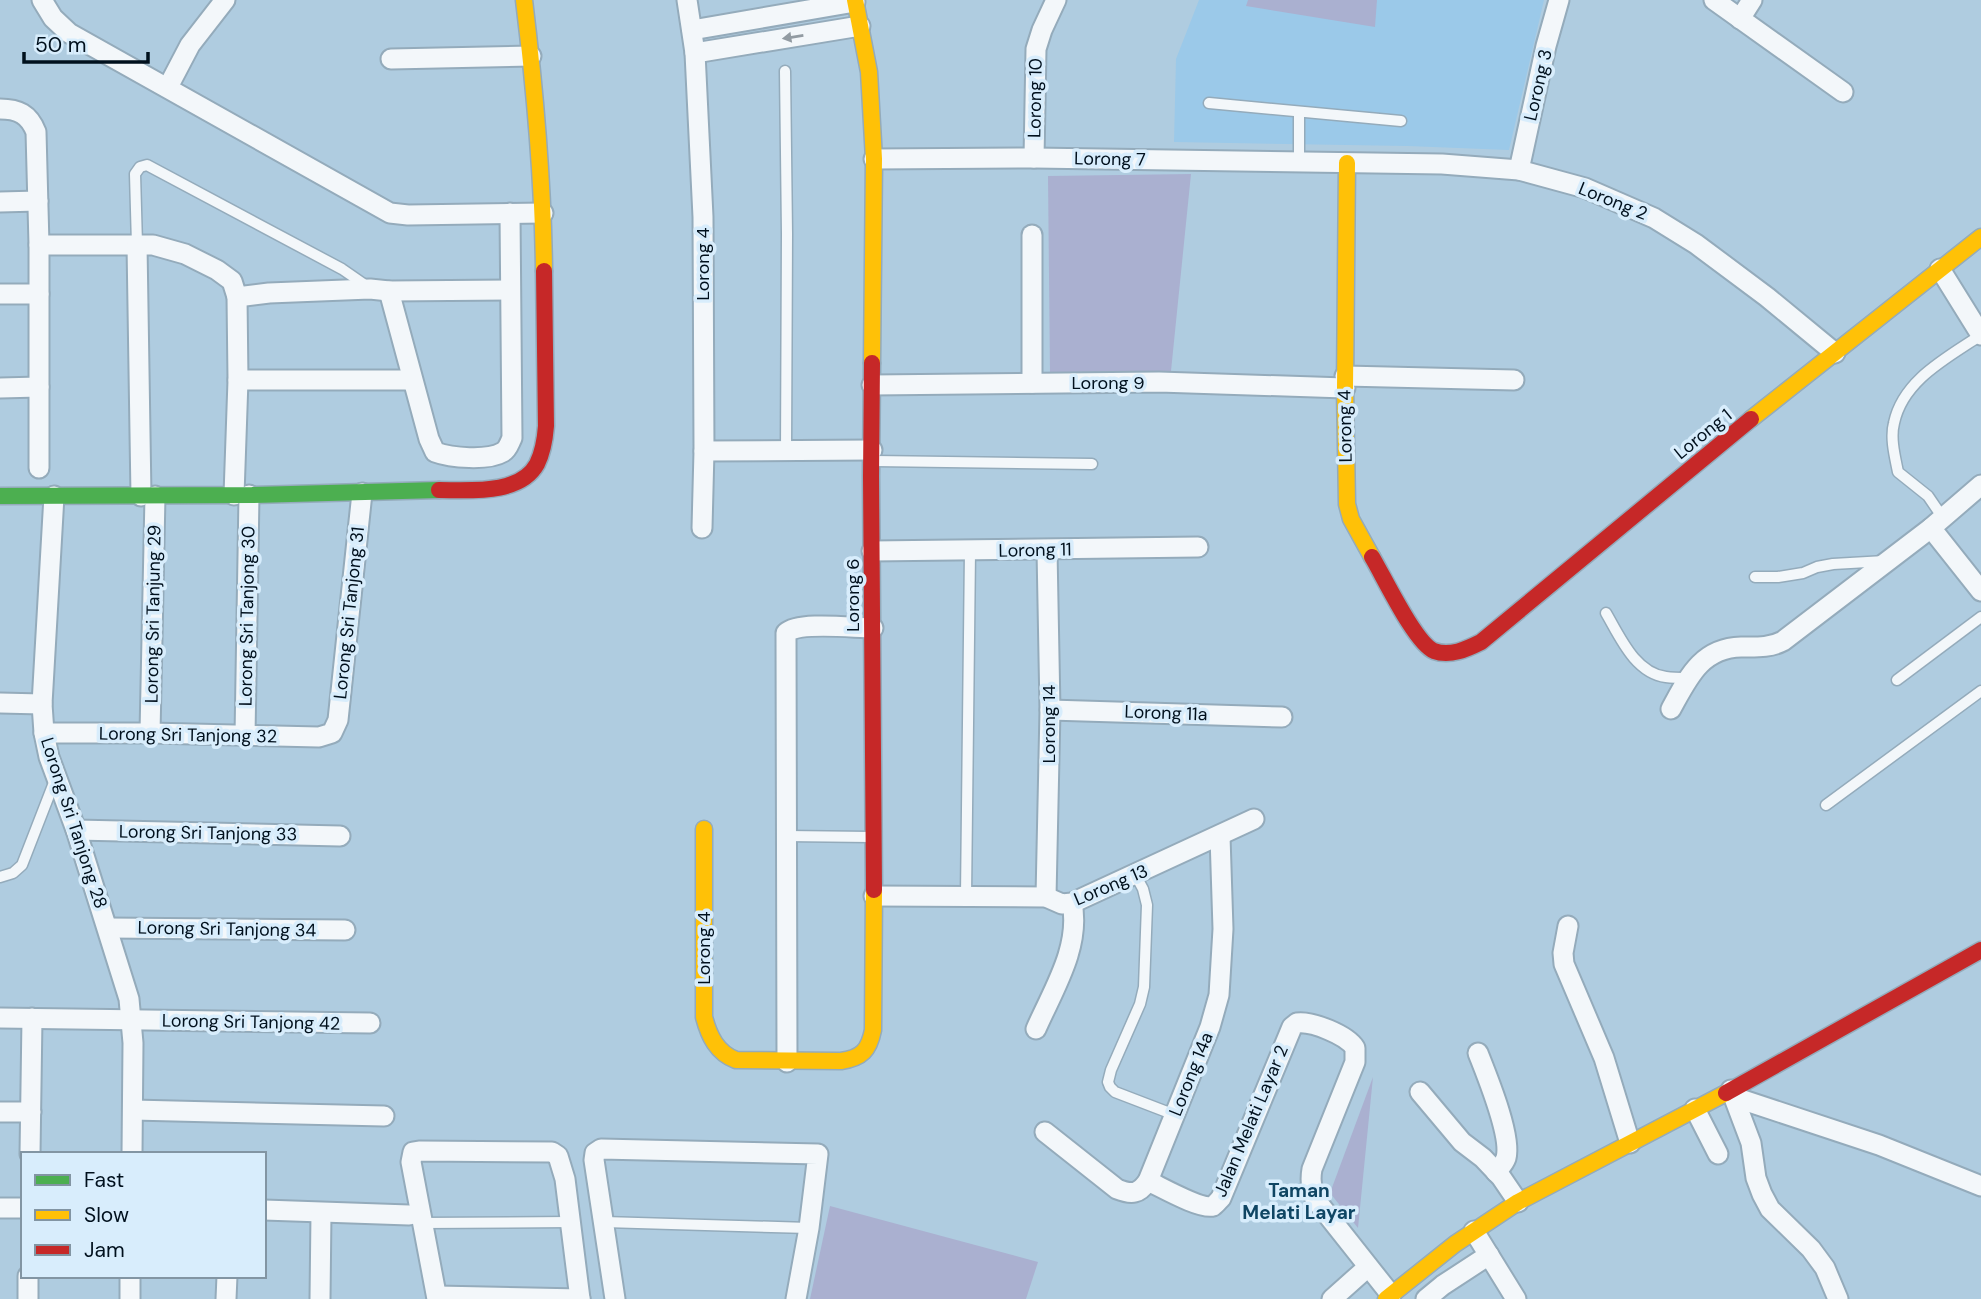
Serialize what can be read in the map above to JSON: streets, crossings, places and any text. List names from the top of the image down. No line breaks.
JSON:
{"streets":{"street":["Lorong 3","Lorong 10","Lorong 7","Lorong 2","Lorong 4","Lorong 9","Lorong 1","Lorong 11","Lorong 6","Lorong Sri Tanjong 31","Lorong Sri Tanjung 29","Lorong Sri Tanjong 30","Lorong 11a","Lorong 14","Lorong Sri Tanjong 32","Lorong Sri Tanjong 28","Lorong Sri Tanjong 33","Lorong 13","Lorong Sri Tanjong 34","Lorong Sri Tanjong 42","Lorong 14a","Jalan Melati Layar 2"]},"crossings":[["Lorong 3","Lorong 2"],["Lorong 10","Lorong 7"],["Lorong 7","Lorong 2"],["Lorong 7","Lorong 4"],["Lorong 7","Lorong 6"],["Lorong 2","Lorong 4"],["Lorong 2","Lorong 1"],["Lorong 4","Lorong 9"],["Lorong 4","Lorong 1"],["Lorong 4","Lorong 6"],["Lorong 9","Lorong 6"],["Lorong 11","Lorong 6"],["Lorong 11","Lorong 14"],["Lorong 6","Lorong 13"],["Lorong Sri Tanjong 31","Lorong Sri Tanjong 32"],["Lorong Sri Tanjung 29","Lorong Sri Tanjong 32"],["Lorong Sri Tanjong 30","Lorong Sri Tanjong 32"],["Lorong 11a","Lorong 14"],["Lorong 14","Lorong 13"],["Lorong Sri Tanjong 32","Lorong Sri Tanjong 28"],["Lorong Sri Tanjong 28","Lorong Sri Tanjong 33"],["Lorong Sri Tanjong 28","Lorong Sri Tanjong 34"],["Lorong Sri Tanjong 28","Lorong Sri Tanjong 42"],["Lorong 13","Lorong 14a"],["Lorong 14a","Jalan Melati Layar 2"]],"districts":["Taman Melati Layar"],"legend":["Fast","Slow","Jam"],"scale_bar":"50 m"}
